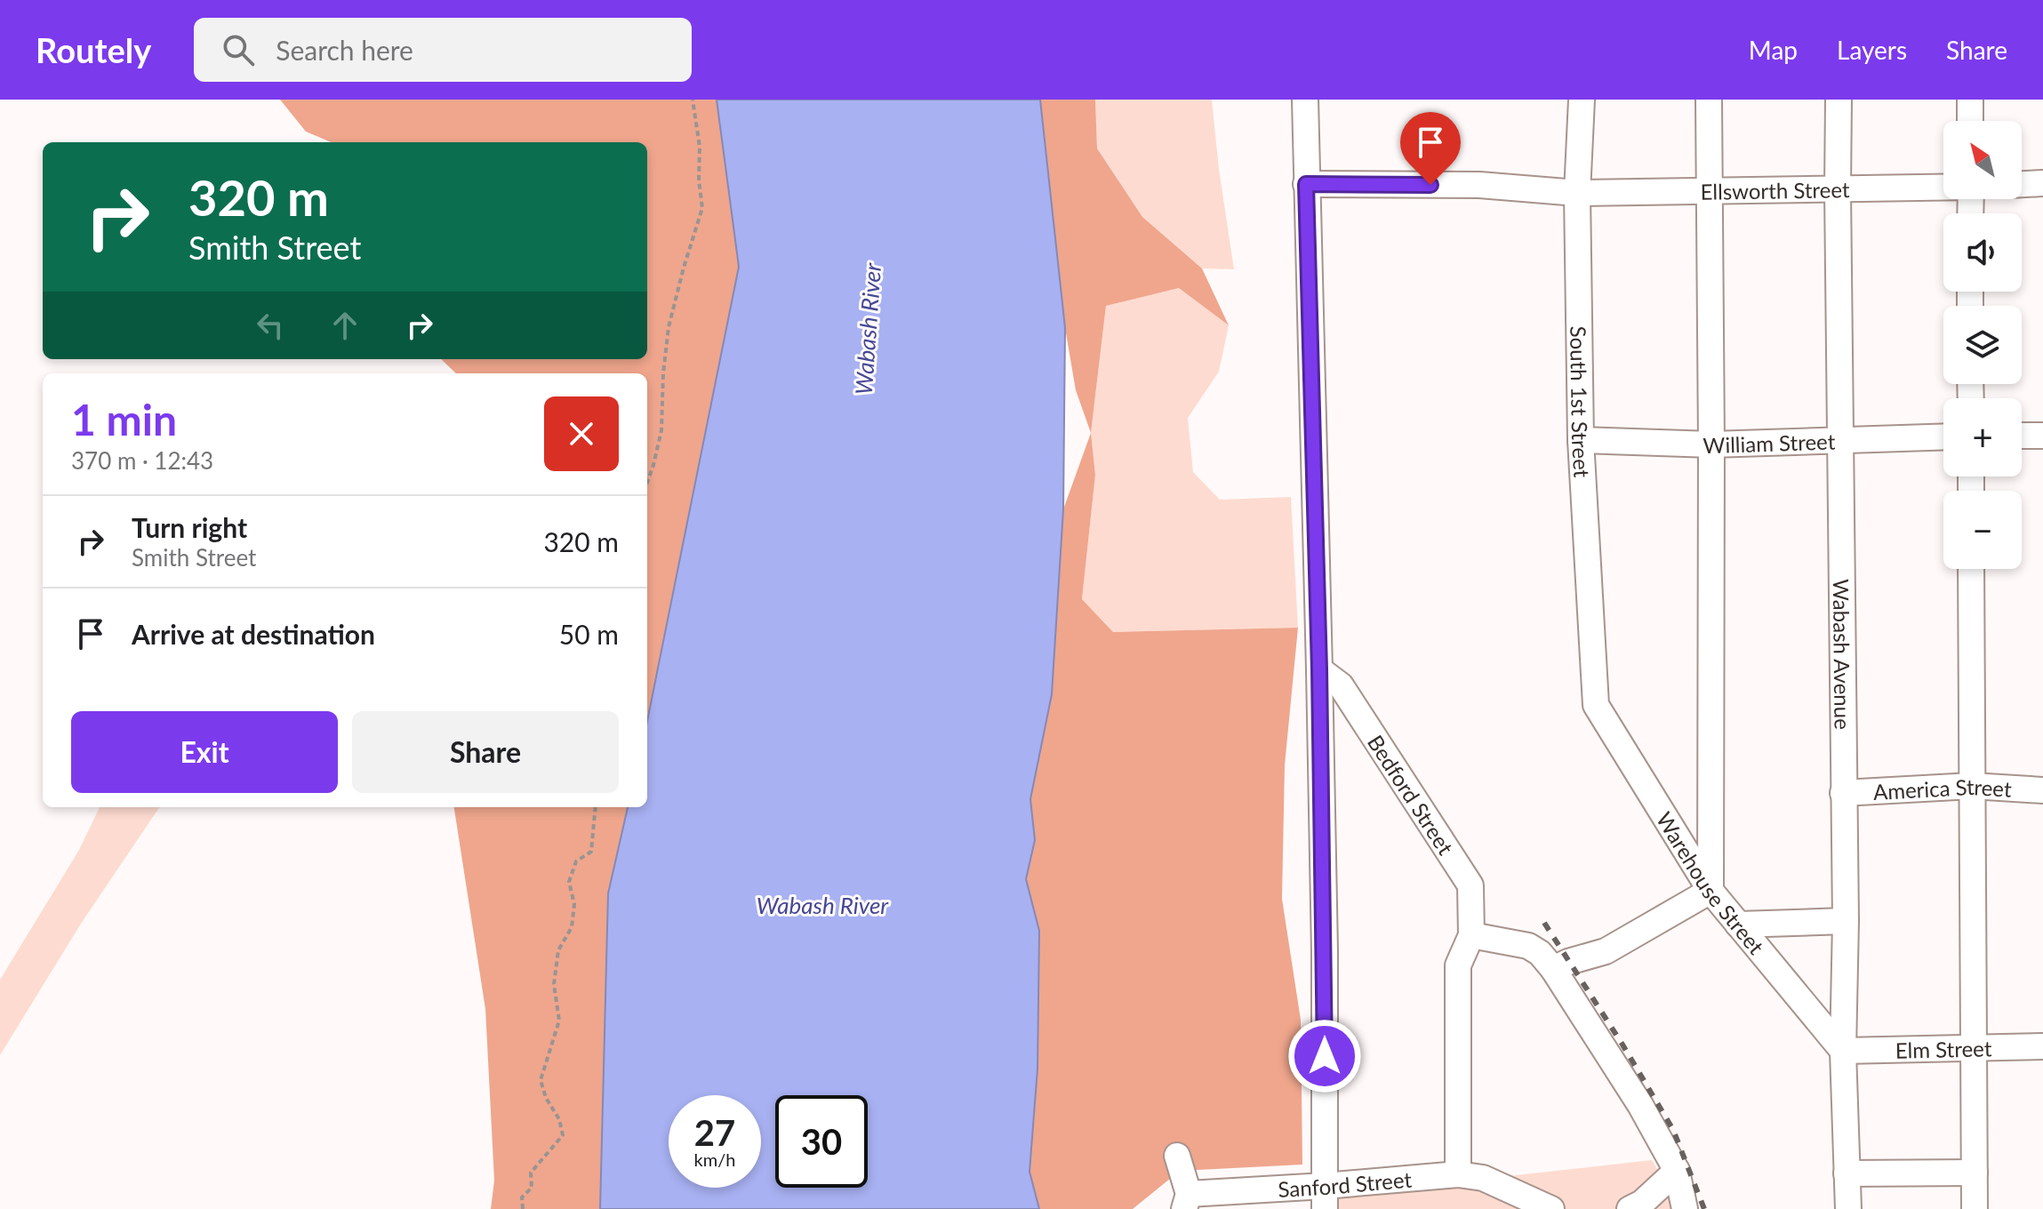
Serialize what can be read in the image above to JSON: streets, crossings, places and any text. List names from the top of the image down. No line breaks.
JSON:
{"streets":{"street":["Ellsworth Street","South 1st Street","William Street","Wabash Avenue","America Street","Bedford Street","Warehouse Street","Elm Street","Sanford Street"]},"crossings":[["Ellsworth Street","South 1st Street"],["Ellsworth Street","Wabash Avenue"],["South 1st Street","William Street"],["South 1st Street","Warehouse Street"],["William Street","Wabash Avenue"],["Wabash Avenue","America Street"],["Wabash Avenue","Warehouse Street"],["Wabash Avenue","Elm Street"],["Bedford Street","Sanford Street"],["Warehouse Street","Elm Street"]],"water":["Wabash River"],"north":"top left","page":{"header":"Routely","search":"Search here","nav":["Map","Layers","Share"],"map_buttons":["+","−"],"turn":["320 m","Smith Street"],"heading":["1 min","370 m · 12:43"],"list":[{"name":"Turn right","note":"Smith Street","value":"320 m"},{"name":"Arrive at destination","value":"50 m"}],"buttons":["Exit","Share"],"speed":"27 km/h","limit":"30"}}
